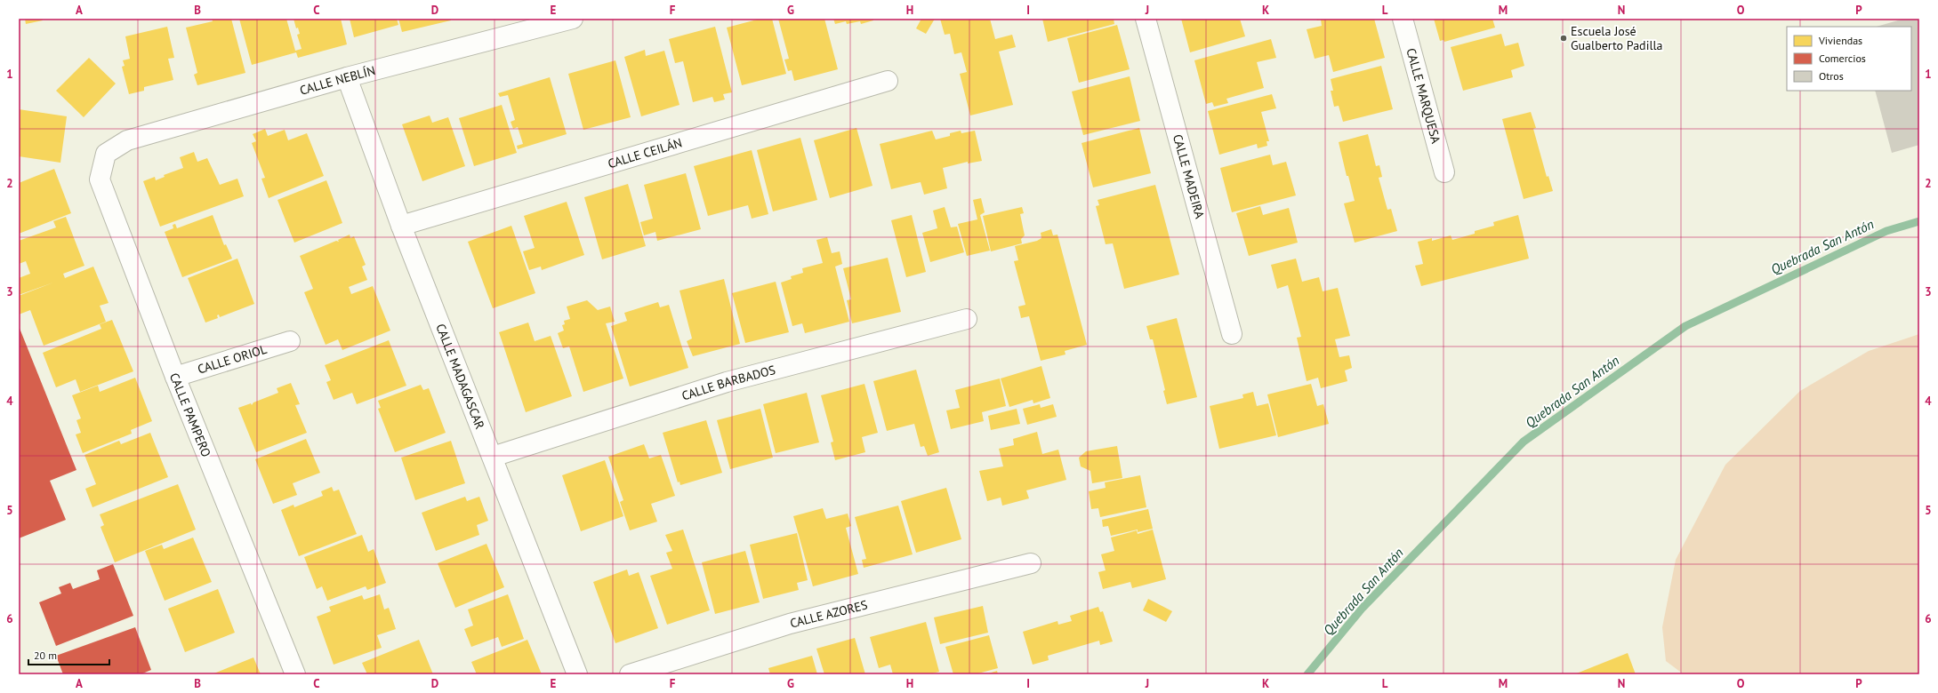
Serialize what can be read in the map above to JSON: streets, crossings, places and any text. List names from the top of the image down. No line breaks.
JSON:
{"streets":{"street":["CALLE NEBLÍN","CALLE MARQUESA","CALLE CEILÁN","CALLE MADEIRA","CALLE ORIOL","CALLE MADAGASCAR","CALLE BARBADOS","CALLE PAMPERO","CALLE AZORES"]},"crossings":[["CALLE NEBLÍN","CALLE MADAGASCAR"],["CALLE NEBLÍN","CALLE PAMPERO"],["CALLE CEILÁN","CALLE MADAGASCAR"],["CALLE ORIOL","CALLE PAMPERO"],["CALLE MADAGASCAR","CALLE BARBADOS"]],"water":["Quebrada San Antón"],"places":["Escuela José Gualberto Padilla"],"legend":["Viviendas","Comercios","Otros"],"scale_bar":"20 m","grid":{"columns":["A","B","C","D","E","F","G","H","I","J","K","L","M","N","O","P"],"rows":["1","2","3","4","5","6"]}}
